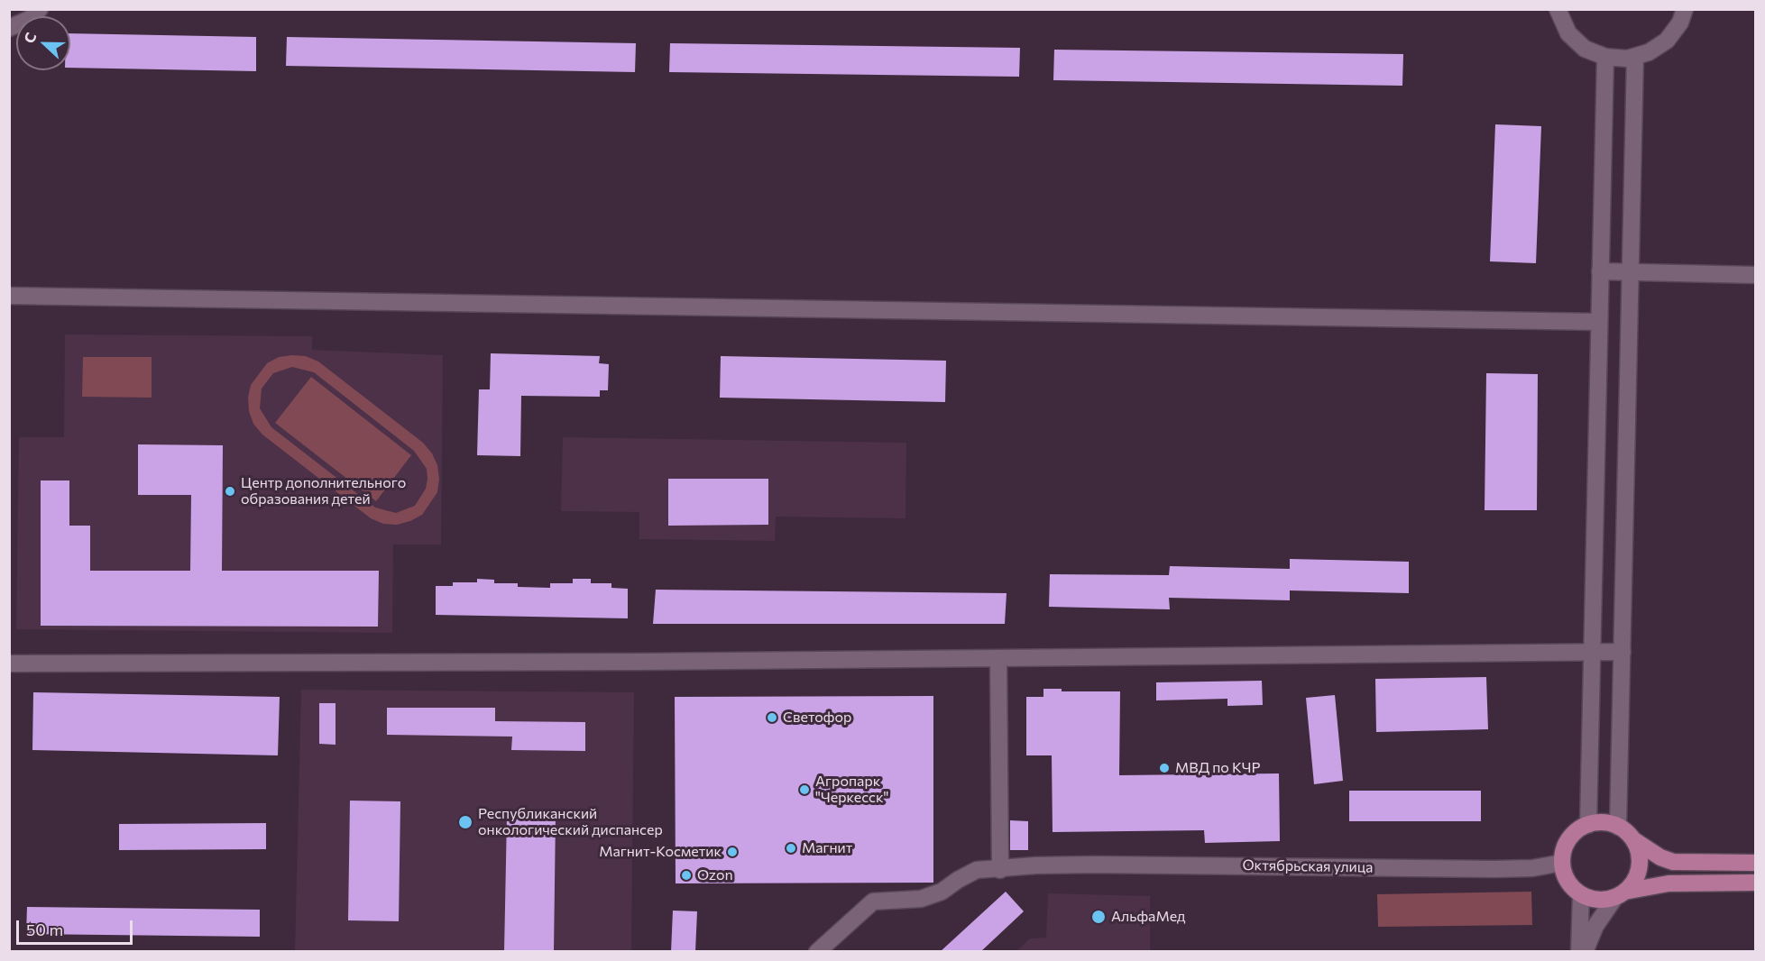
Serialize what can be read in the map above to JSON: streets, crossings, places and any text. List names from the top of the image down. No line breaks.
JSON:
{"streets":{"street":["Октябрьская улица"]},"places":["Центр дополнительного образования детей","Светофор","МВД по КЧР","Агропарк \"Черкесск\"","Республиканский онкологический диспансер","Магнит","Магнит-Косметик","Ozon","АльфаМед"],"scale_bar":"50 m","north":"left"}
